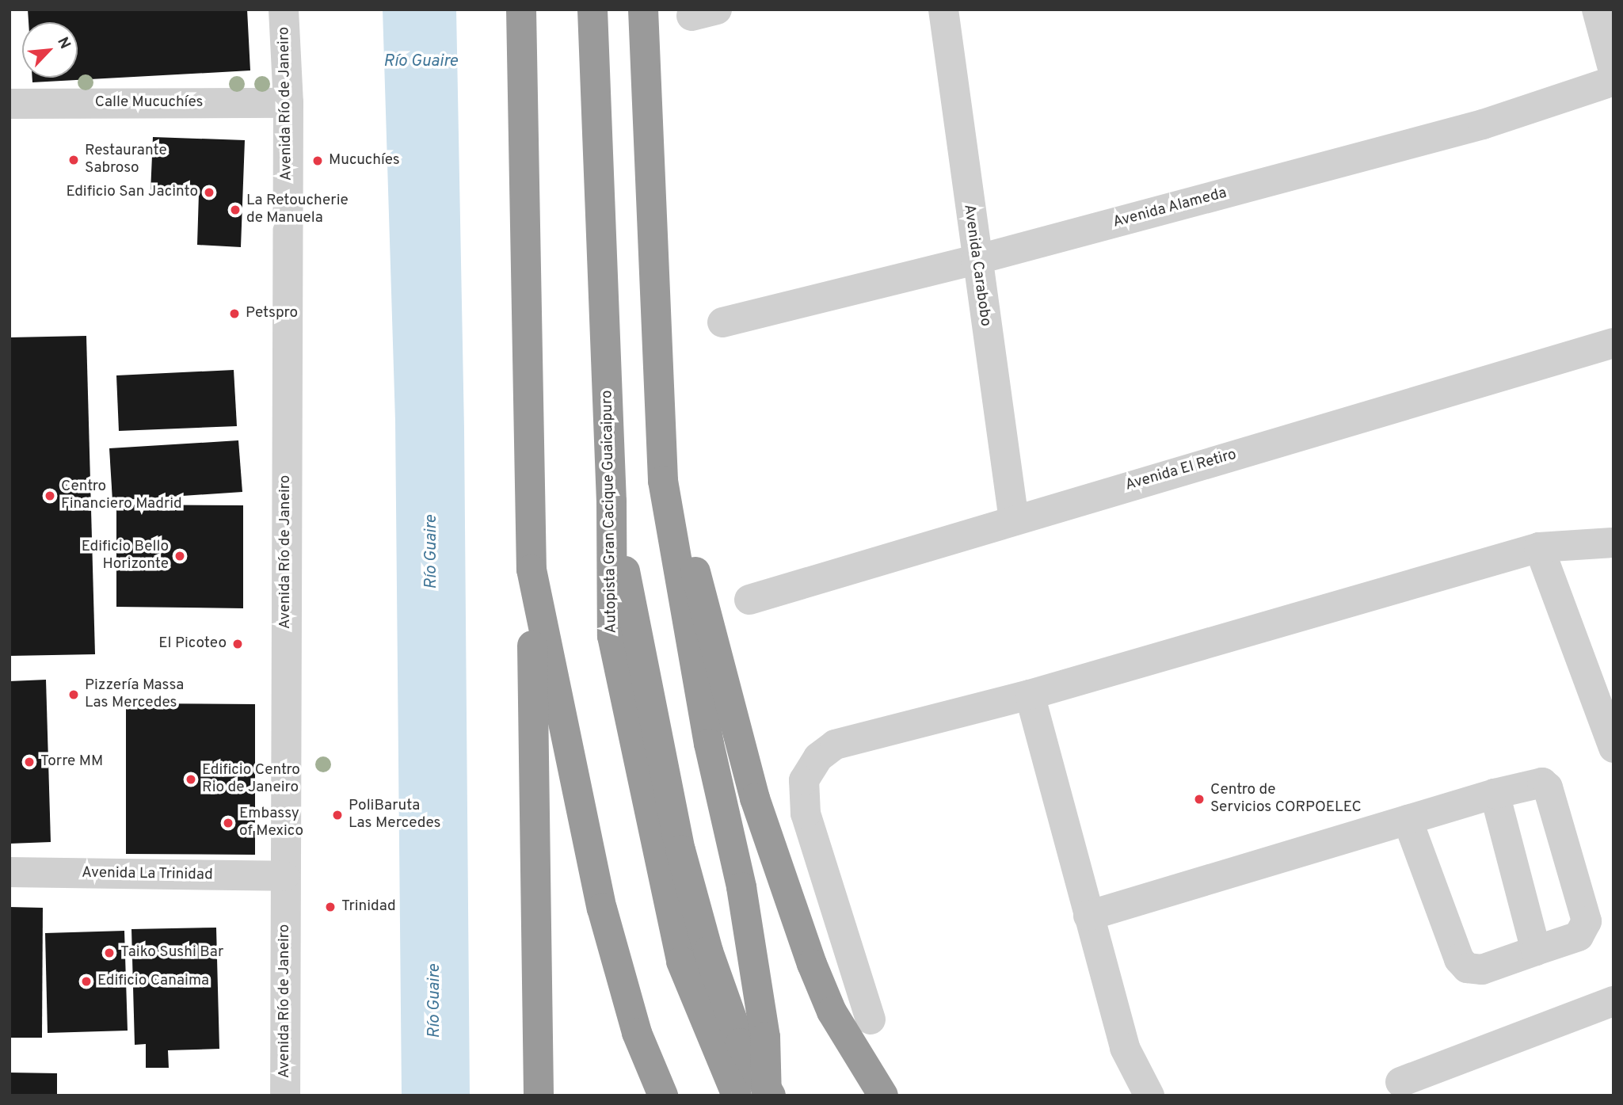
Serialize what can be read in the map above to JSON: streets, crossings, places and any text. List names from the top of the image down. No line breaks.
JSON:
{"streets":{"highway":["Autopista Gran Cacique Guaicaipuro"],"street":["Calle Mucuchíes","Avenida Río de Janeiro","Avenida Alameda","Avenida Carabobo","Avenida El Retiro","Avenida La Trinidad"]},"crossings":[["Calle Mucuchíes","Avenida Río de Janeiro"],["Avenida Río de Janeiro","Avenida La Trinidad"],["Avenida Alameda","Avenida Carabobo"],["Avenida Carabobo","Avenida El Retiro"]],"water":["Río Guaire"],"places":["Restaurante Sabroso","Mucuchíes","Edificio San Jacinto","La Retoucherie de Manuela","Petspro","Centro Financiero Madrid","Edificio Bello Horizonte","El Picoteo","Pizzería Massa Las Mercedes","Torre MM","Edificio Centro Rio de Janeiro","Centro de Servicios CORPOELEC","PoliBaruta Las Mercedes","Embassy of Mexico","Trinidad","Taiko Sushi Bar","Edificio Canaima"],"north":"top right"}
